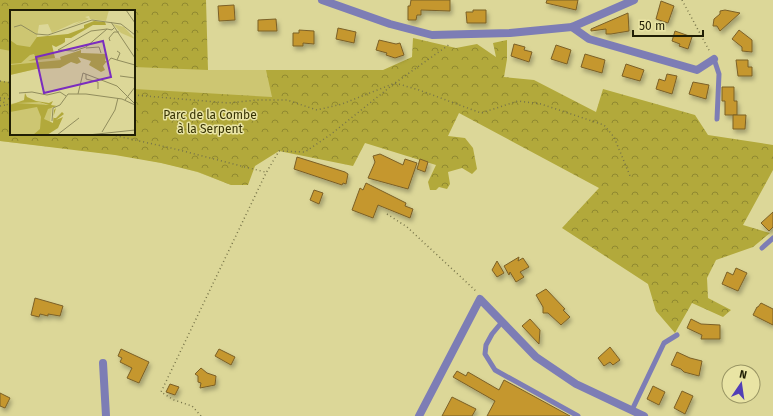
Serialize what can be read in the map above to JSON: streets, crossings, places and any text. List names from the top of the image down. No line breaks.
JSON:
{"parks":["Parc de la Combe à la Serpent"],"scale_bar":"50 m","north":"top"}
